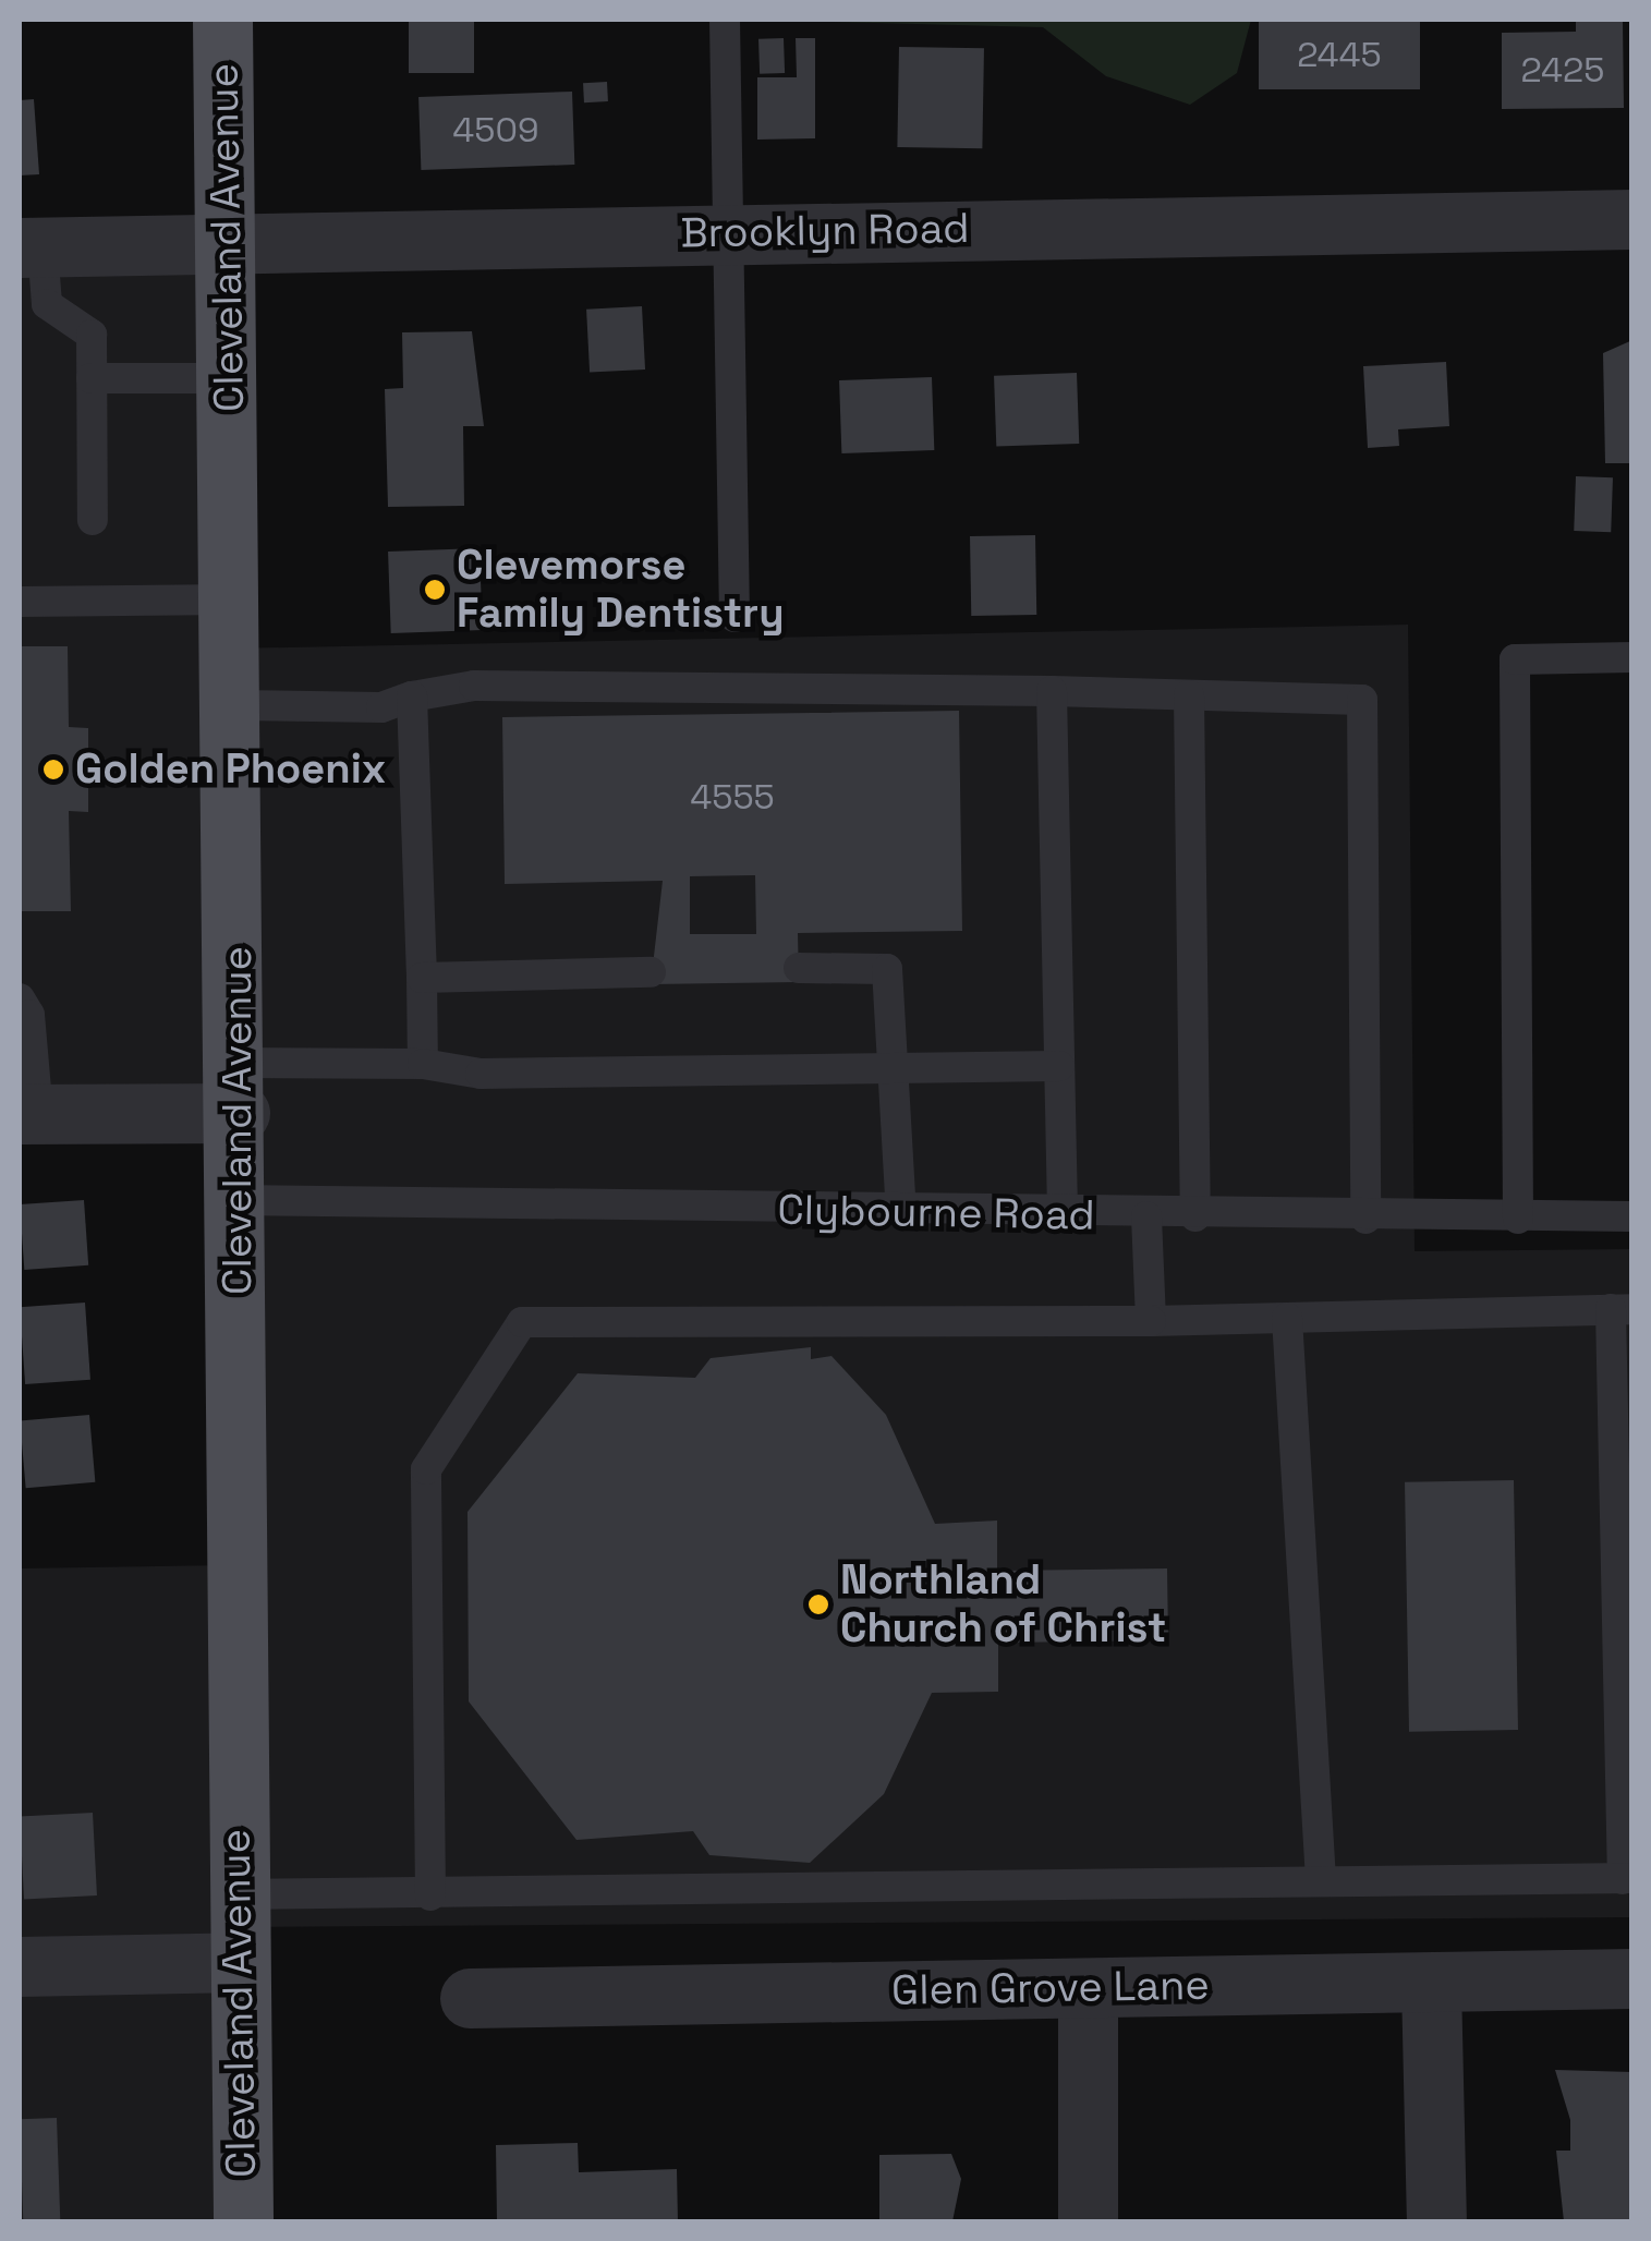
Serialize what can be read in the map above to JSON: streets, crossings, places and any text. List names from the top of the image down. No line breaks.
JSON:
{"streets":{"main road":["Cleveland Avenue"],"street":["Brooklyn Road","Glen Grove Lane"],"lane":["Clybourne Road"]},"crossings":[["Brooklyn Road","Cleveland Avenue"],["Cleveland Avenue","Clybourne Road"]],"places":["Clevemorse Family Dentistry","Golden Phoenix","Northland Church of Christ"],"house_numbers":["2445","2425","4509","4555"]}
